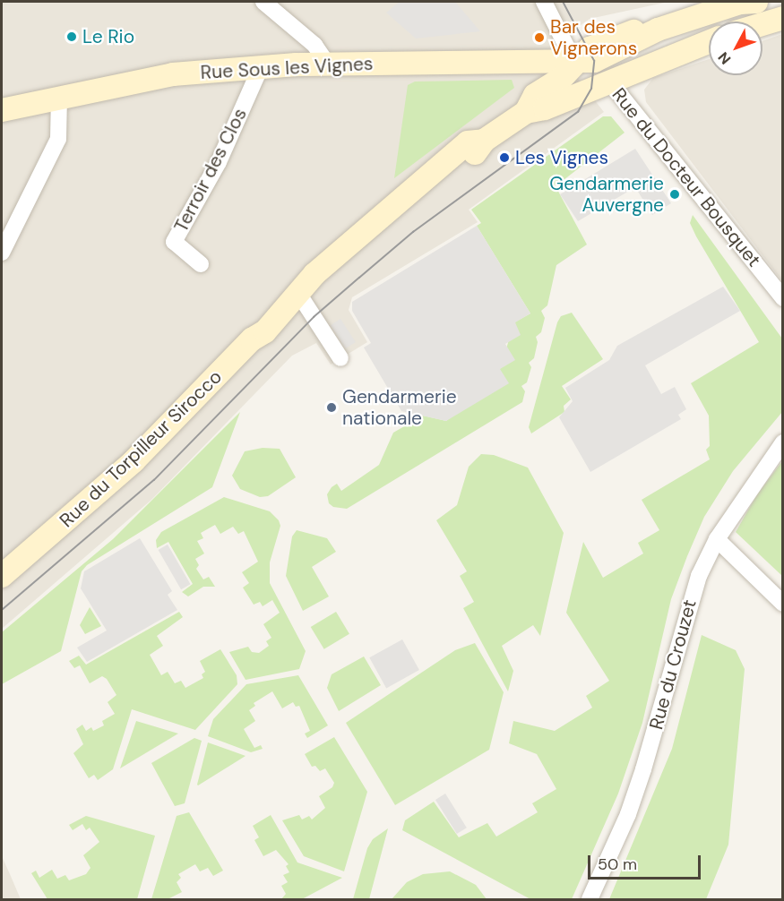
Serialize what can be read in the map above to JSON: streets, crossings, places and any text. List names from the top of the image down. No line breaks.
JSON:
{"streets":{"street":["Rue Sous les Vignes","Terroir des Clos","Rue du Docteur Bousquet","Rue du Torpilleur Sirocco","Rue du Crouzet"]},"crossings":[["Rue Sous les Vignes","Terroir des Clos"],["Rue Sous les Vignes","Rue du Docteur Bousquet"],["Rue Sous les Vignes","Rue du Torpilleur Sirocco"],["Rue du Docteur Bousquet","Rue du Torpilleur Sirocco"]],"places":["Le Rio","Bar des Vignerons","Les Vignes","Gendarmerie Auvergne","Gendarmerie nationale"],"scale_bar":"50 m","north":"bottom left"}
